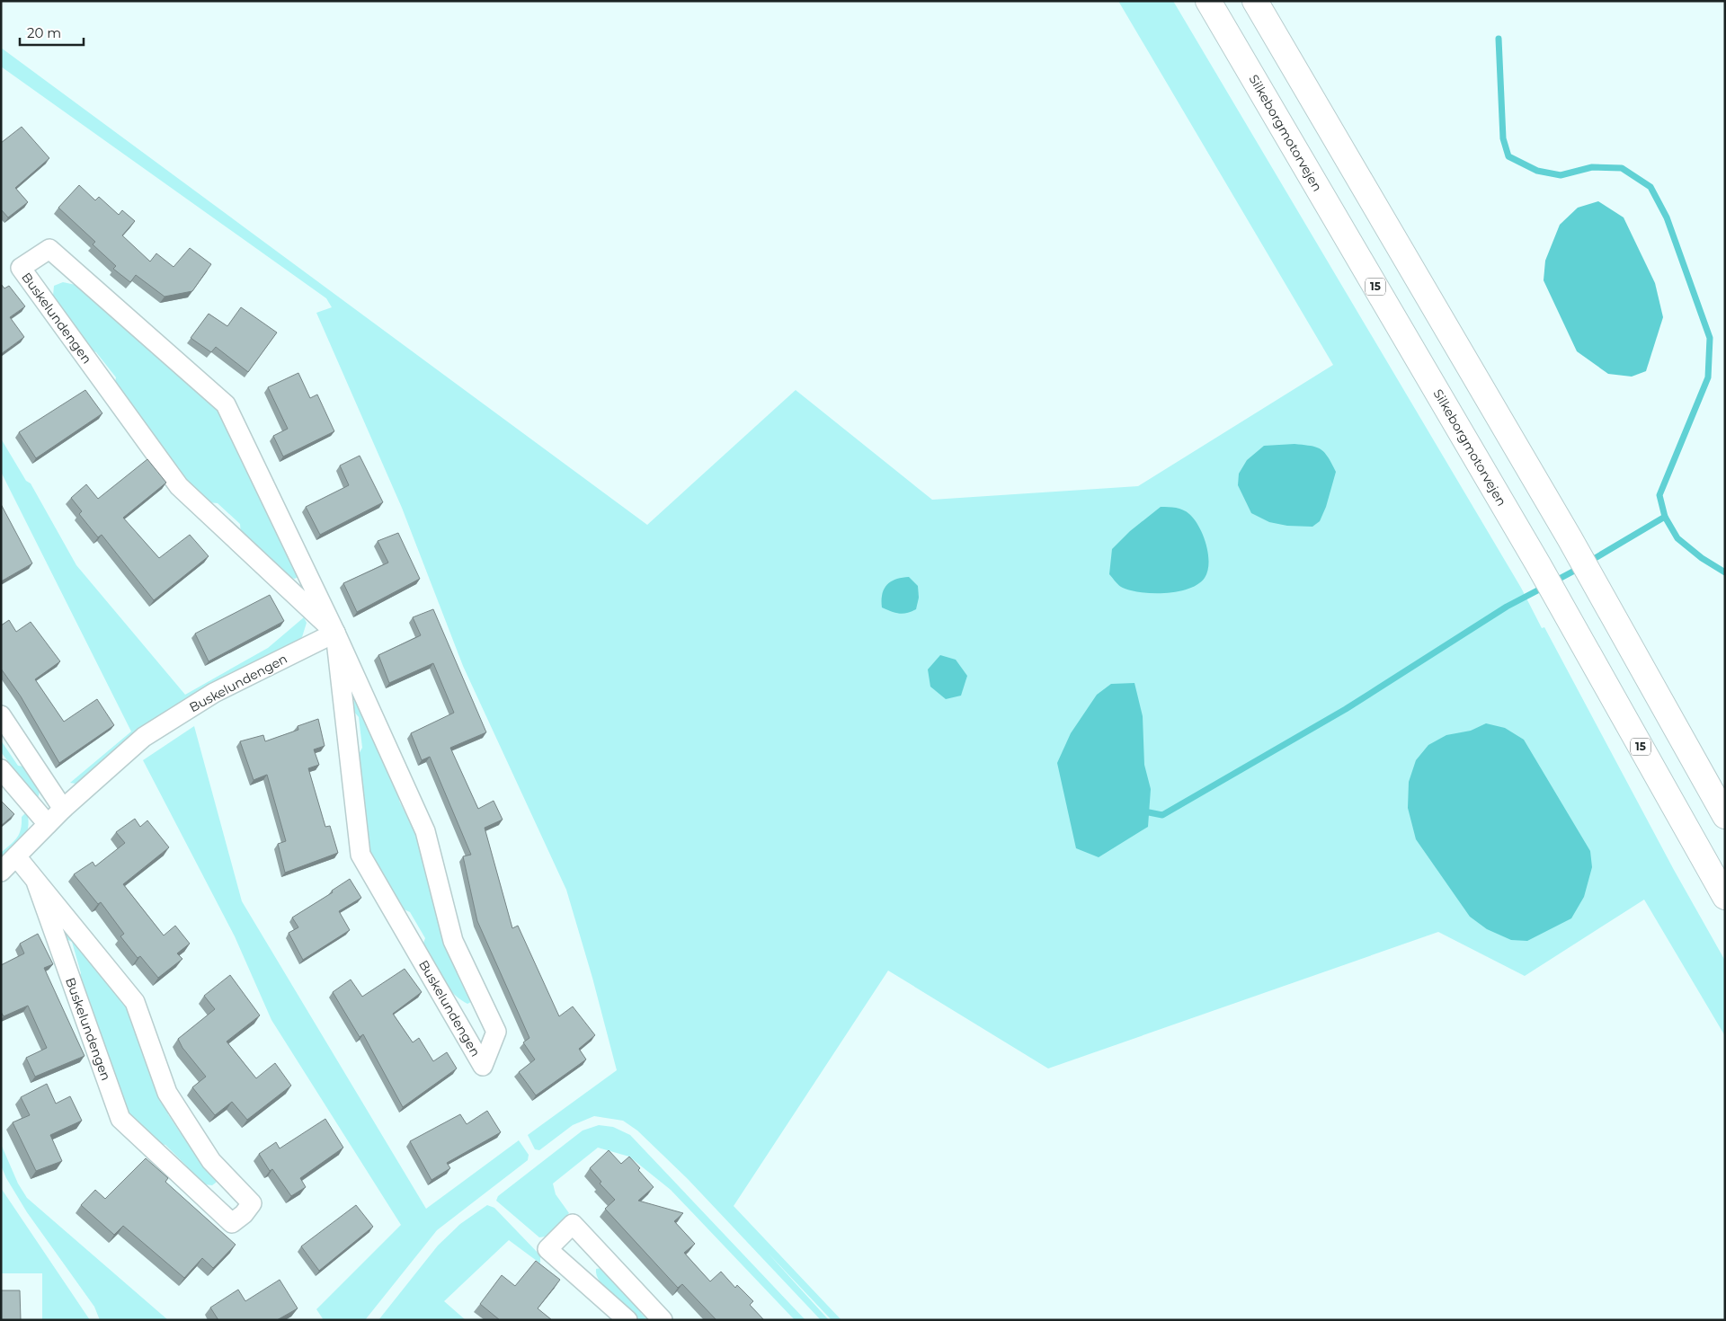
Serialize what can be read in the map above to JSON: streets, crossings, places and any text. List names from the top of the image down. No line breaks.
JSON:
{"streets":{"highway":["Silkeborgmotorvejen","15"],"street":["Buskelundengen"]},"scale_bar":"20 m"}
